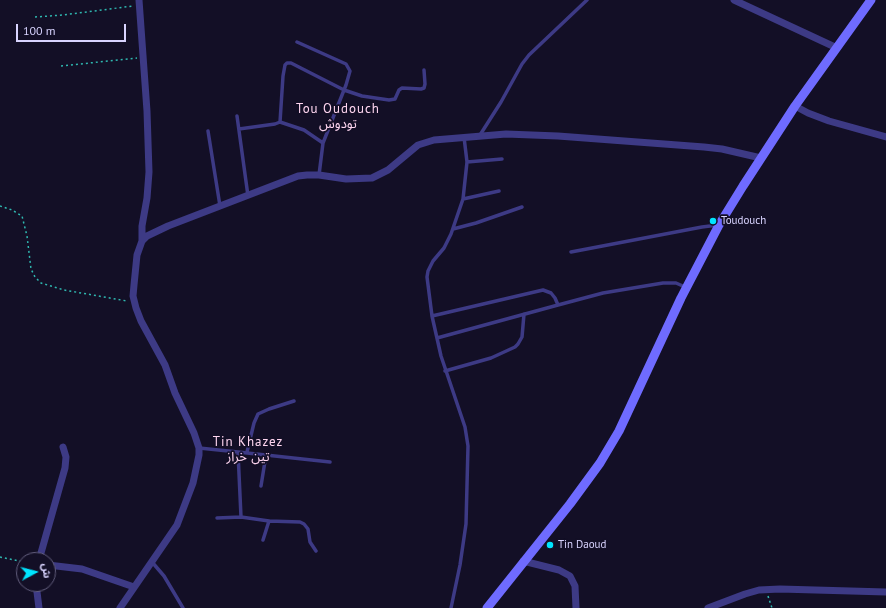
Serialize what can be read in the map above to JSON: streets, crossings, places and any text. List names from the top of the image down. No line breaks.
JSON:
{"districts":["Tou Oudouch تودوش","Tin Khazez تين خراز"],"places":["Toudouch","Tin Daoud"],"scale_bar":"100 m","north":"right"}
